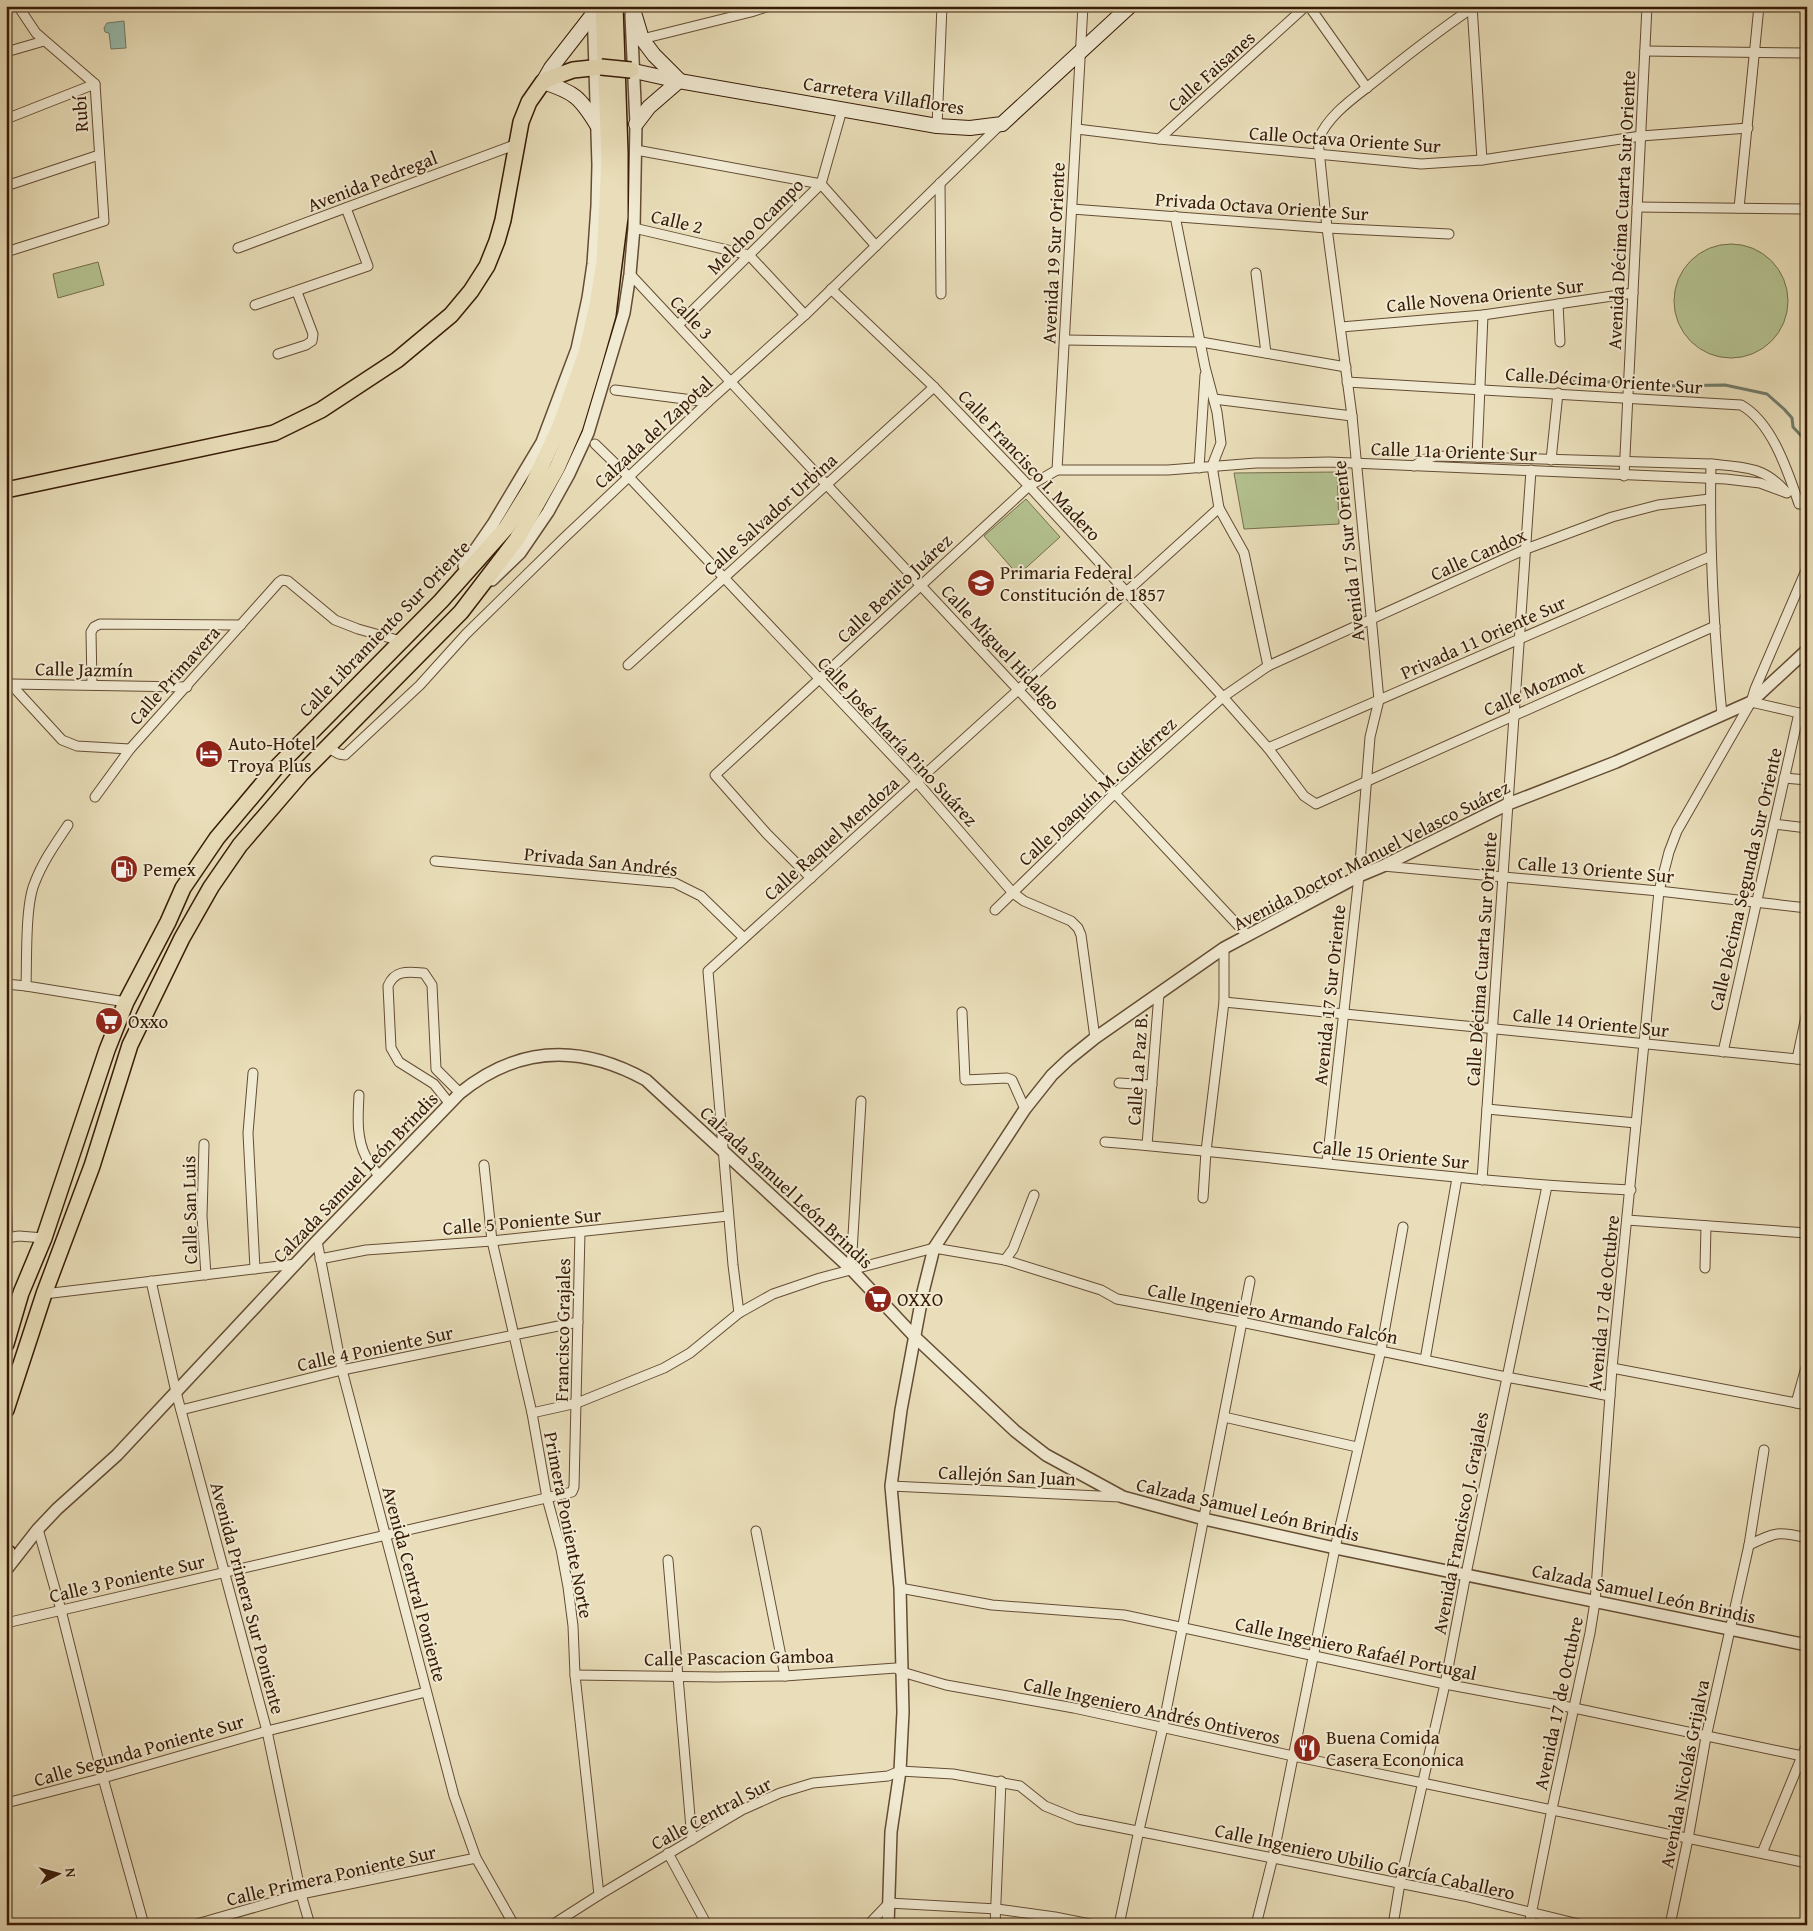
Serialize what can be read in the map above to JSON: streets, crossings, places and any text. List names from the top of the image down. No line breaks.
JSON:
{"streets":{"main road":["Carretera Villaflores","Calle Libramiento Sur Oriente"],"street":["Calle Faisanes","Rubí","Calle Octava Oriente Sur","Avenida Pedregal","Privada Octava Oriente Sur","Avenida Décima Cuarta Sur Oriente","Calle 2","Melcho Ocampo","Avenida 19 Sur Oriente","Calle Novena Oriente Sur","Calle 3","Calle Décima Oriente Sur","Calzada del Zapotal","Calle 11a Oriente Sur","Calle Francisco I. Madero","Calle Salvador Urbina","Avenida 17 Sur Oriente","Calle Candox","Calle Benito Juárez","Privada 11 Oriente Sur","Calle Miguel Hidalgo","Calle Jazmín","Calle Primavera","Calle Mozmot","Calle José María Pino Suárez","Calle Joaquín M. Gutiérrez","Calle Raquel Mendoza","Avenida Doctor Manuel Velasco Suárez","Privada San Andrés","Calle 13 Oriente Sur","Calle Décima Segunda Sur Oriente","Calle Décima Cuarta Sur Oriente","Calle 14 Oriente Sur","Calle La Paz B.","Calle 15 Oriente Sur","Calzada Samuel León Brindis","Calle San Luis","Calle 5 Poniente Sur","Avenida 17 de Octubre","Calle Ingeniero Armando Falcón","Francisco Grajales","Calle 4 Poniente Sur","Callejón San Juan","Avenida Francisco J. Grajales","Primera Poniente Norte","Calle 3 Poniente Sur","Avenida Central Poniente","Avenida Primera Sur Poniente","Calle Ingeniero Rafaél Portugal","Calle Pascacion Gamboa","Calle Ingeniero Andrés Ontiveros","Calle Segunda Poniente Sur","Avenida Nicolás Grijalva","Calle Central Sur","Calle Ingeniero Ubilio García Caballero","Calle Primera Poniente Sur"]},"crossings":[["Calle Faisanes","Calle Octava Oriente Sur"],["Carretera Villaflores","Melcho Ocampo"],["Carretera Villaflores","Calzada del Zapotal"],["Calle Octava Oriente Sur","Avenida Décima Cuarta Sur Oriente"],["Calle Octava Oriente Sur","Avenida 19 Sur Oriente"],["Calle Octava Oriente Sur","Avenida 17 Sur Oriente"],["Privada Octava Oriente Sur","Avenida 19 Sur Oriente"],["Privada Octava Oriente Sur","Avenida 17 Sur Oriente"],["Avenida Décima Cuarta Sur Oriente","Calle Novena Oriente Sur"],["Avenida Décima Cuarta Sur Oriente","Calle Décima Oriente Sur"],["Avenida Décima Cuarta Sur Oriente","Calle 11a Oriente Sur"],["Calle 2","Melcho Ocampo"],["Melcho Ocampo","Calle 3"],["Avenida 19 Sur Oriente","Calle 11a Oriente Sur"],["Calle Novena Oriente Sur","Avenida 17 Sur Oriente"],["Calle 3","Calzada del Zapotal"],["Calle 3","Calle Miguel Hidalgo"],["Calle Décima Oriente Sur","Calle 11a Oriente Sur"],["Calle Décima Oriente Sur","Avenida 17 Sur Oriente"],["Calzada del Zapotal","Calle Francisco I. Madero"],["Calzada del Zapotal","Calle Libramiento Sur Oriente"],["Calzada del Zapotal","Calle Miguel Hidalgo"],["Calzada del Zapotal","Calle José María Pino Suárez"],["Calle 11a Oriente Sur","Avenida 17 Sur Oriente"],["Calle 11a Oriente Sur","Calle Décima Cuarta Sur Oriente"],["Calle Francisco I. Madero","Calle Salvador Urbina"],["Calle Francisco I. Madero","Calle Benito Juárez"],["Calle Francisco I. Madero","Privada 11 Oriente Sur"],["Calle Francisco I. Madero","Calle Mozmot"],["Calle Francisco I. Madero","Calle Joaquín M. Gutiérrez"],["Calle Francisco I. Madero","Calle Raquel Mendoza"],["Calle Salvador Urbina","Calle Miguel Hidalgo"],["Calle Salvador Urbina","Calle José María Pino Suárez"],["Avenida 17 Sur Oriente","Calle Candox"],["Avenida 17 Sur Oriente","Privada 11 Oriente Sur"],["Avenida 17 Sur Oriente","Calle Mozmot"],["Avenida 17 Sur Oriente","Avenida Doctor Manuel Velasco Suárez"],["Avenida 17 Sur Oriente","Calle 14 Oriente Sur"],["Avenida 17 Sur Oriente","Calle 15 Oriente Sur"],["Calle Candox","Calle Joaquín M. Gutiérrez"],["Calle Candox","Calle Décima Cuarta Sur Oriente"],["Calle Benito Juárez","Calle Miguel Hidalgo"],["Calle Benito Juárez","Calle José María Pino Suárez"],["Calle Benito Juárez","Calle Raquel Mendoza"],["Calle Libramiento Sur Oriente","Calle Primavera"],["Privada 11 Oriente Sur","Calle Décima Cuarta Sur Oriente"],["Calle Miguel Hidalgo","Calle Joaquín M. Gutiérrez"],["Calle Miguel Hidalgo","Calle Raquel Mendoza"],["Calle Miguel Hidalgo","Avenida Doctor Manuel Velasco Suárez"],["Calle Jazmín","Calle Primavera"],["Calle Mozmot","Calle Décima Cuarta Sur Oriente"],["Calle José María Pino Suárez","Calle Joaquín M. Gutiérrez"],["Calle José María Pino Suárez","Calle Raquel Mendoza"],["Calle José María Pino Suárez","Avenida Doctor Manuel Velasco Suárez"],["Calle Raquel Mendoza","Privada San Andrés"],["Calle Raquel Mendoza","Calzada Samuel León Brindis"],["Avenida Doctor Manuel Velasco Suárez","Calle 13 Oriente Sur"],["Avenida Doctor Manuel Velasco Suárez","Calle Décima Cuarta Sur Oriente"],["Avenida Doctor Manuel Velasco Suárez","Calle La Paz B."],["Avenida Doctor Manuel Velasco Suárez","Calzada Samuel León Brindis"],["Avenida Doctor Manuel Velasco Suárez","Avenida 17 de Octubre"],["Avenida Doctor Manuel Velasco Suárez","Calle Ingeniero Armando Falcón"],["Avenida Doctor Manuel Velasco Suárez","Callejón San Juan"],["Avenida Doctor Manuel Velasco Suárez","Calle Ingeniero Rafaél Portugal"],["Avenida Doctor Manuel Velasco Suárez","Calle Pascacion Gamboa"],["Avenida Doctor Manuel Velasco Suárez","Calle Ingeniero Andrés Ontiveros"],["Avenida Doctor Manuel Velasco Suárez","Calle Central Sur"],["Calle 13 Oriente Sur","Calle Décima Segunda Sur Oriente"],["Calle 13 Oriente Sur","Calle Décima Cuarta Sur Oriente"],["Calle 13 Oriente Sur","Avenida 17 de Octubre"],["Calle Décima Segunda Sur Oriente","Calle 14 Oriente Sur"],["Calle Décima Cuarta Sur Oriente","Calle 14 Oriente Sur"],["Calle Décima Cuarta Sur Oriente","Calle 15 Oriente Sur"],["Calle 14 Oriente Sur","Avenida 17 de Octubre"],["Calle La Paz B.","Calle 15 Oriente Sur"],["Calle 15 Oriente Sur","Avenida 17 de Octubre"],["Calle 15 Oriente Sur","Avenida Francisco J. Grajales"],["Calzada Samuel León Brindis","Avenida 17 de Octubre"],["Calzada Samuel León Brindis","Callejón San Juan"],["Calzada Samuel León Brindis","Avenida Francisco J. Grajales"],["Calzada Samuel León Brindis","Avenida Central Poniente"],["Calzada Samuel León Brindis","Avenida Primera Sur Poniente"],["Calzada Samuel León Brindis","Avenida Nicolás Grijalva"],["Calle 5 Poniente Sur","Francisco Grajales"],["Calle 5 Poniente Sur","Primera Poniente Norte"],["Calle 5 Poniente Sur","Avenida Central Poniente"],["Avenida 17 de Octubre","Calle Ingeniero Armando Falcón"],["Avenida 17 de Octubre","Calle Ingeniero Rafaél Portugal"],["Avenida 17 de Octubre","Calle Ingeniero Andrés Ontiveros"],["Avenida 17 de Octubre","Calle Ingeniero Ubilio García Caballero"],["Calle Ingeniero Armando Falcón","Avenida Francisco J. Grajales"],["Francisco Grajales","Calle 4 Poniente Sur"],["Francisco Grajales","Primera Poniente Norte"],["Francisco Grajales","Calle 3 Poniente Sur"],["Calle 4 Poniente Sur","Primera Poniente Norte"],["Calle 4 Poniente Sur","Avenida Central Poniente"],["Calle 4 Poniente Sur","Avenida Primera Sur Poniente"],["Avenida Francisco J. Grajales","Calle Ingeniero Rafaél Portugal"],["Avenida Francisco J. Grajales","Calle Ingeniero Andrés Ontiveros"],["Avenida Francisco J. Grajales","Calle Ingeniero Ubilio García Caballero"],["Primera Poniente Norte","Calle 3 Poniente Sur"],["Primera Poniente Norte","Calle Pascacion Gamboa"],["Primera Poniente Norte","Calle Central Sur"],["Calle 3 Poniente Sur","Avenida Central Poniente"],["Calle 3 Poniente Sur","Avenida Primera Sur Poniente"],["Avenida Central Poniente","Calle Segunda Poniente Sur"],["Avenida Central Poniente","Calle Primera Poniente Sur"],["Avenida Primera Sur Poniente","Calle Segunda Poniente Sur"],["Avenida Primera Sur Poniente","Calle Primera Poniente Sur"],["Calle Ingeniero Rafaél Portugal","Avenida Nicolás Grijalva"],["Calle Pascacion Gamboa","Calle Ingeniero Andrés Ontiveros"],["Calle Ingeniero Andrés Ontiveros","Avenida Nicolás Grijalva"],["Calle Central Sur","Calle Ingeniero Ubilio García Caballero"]],"places":{"school or university":["Primaria Federal Constitución de 1857"],"hotel":["Auto-Hotel Troya Plus"],"fuel station":["Pemex"],"supermarket":["Oxxo","OXXO"],"restaurant":["Buena Comida Casera Econonica"]},"north":"right"}
